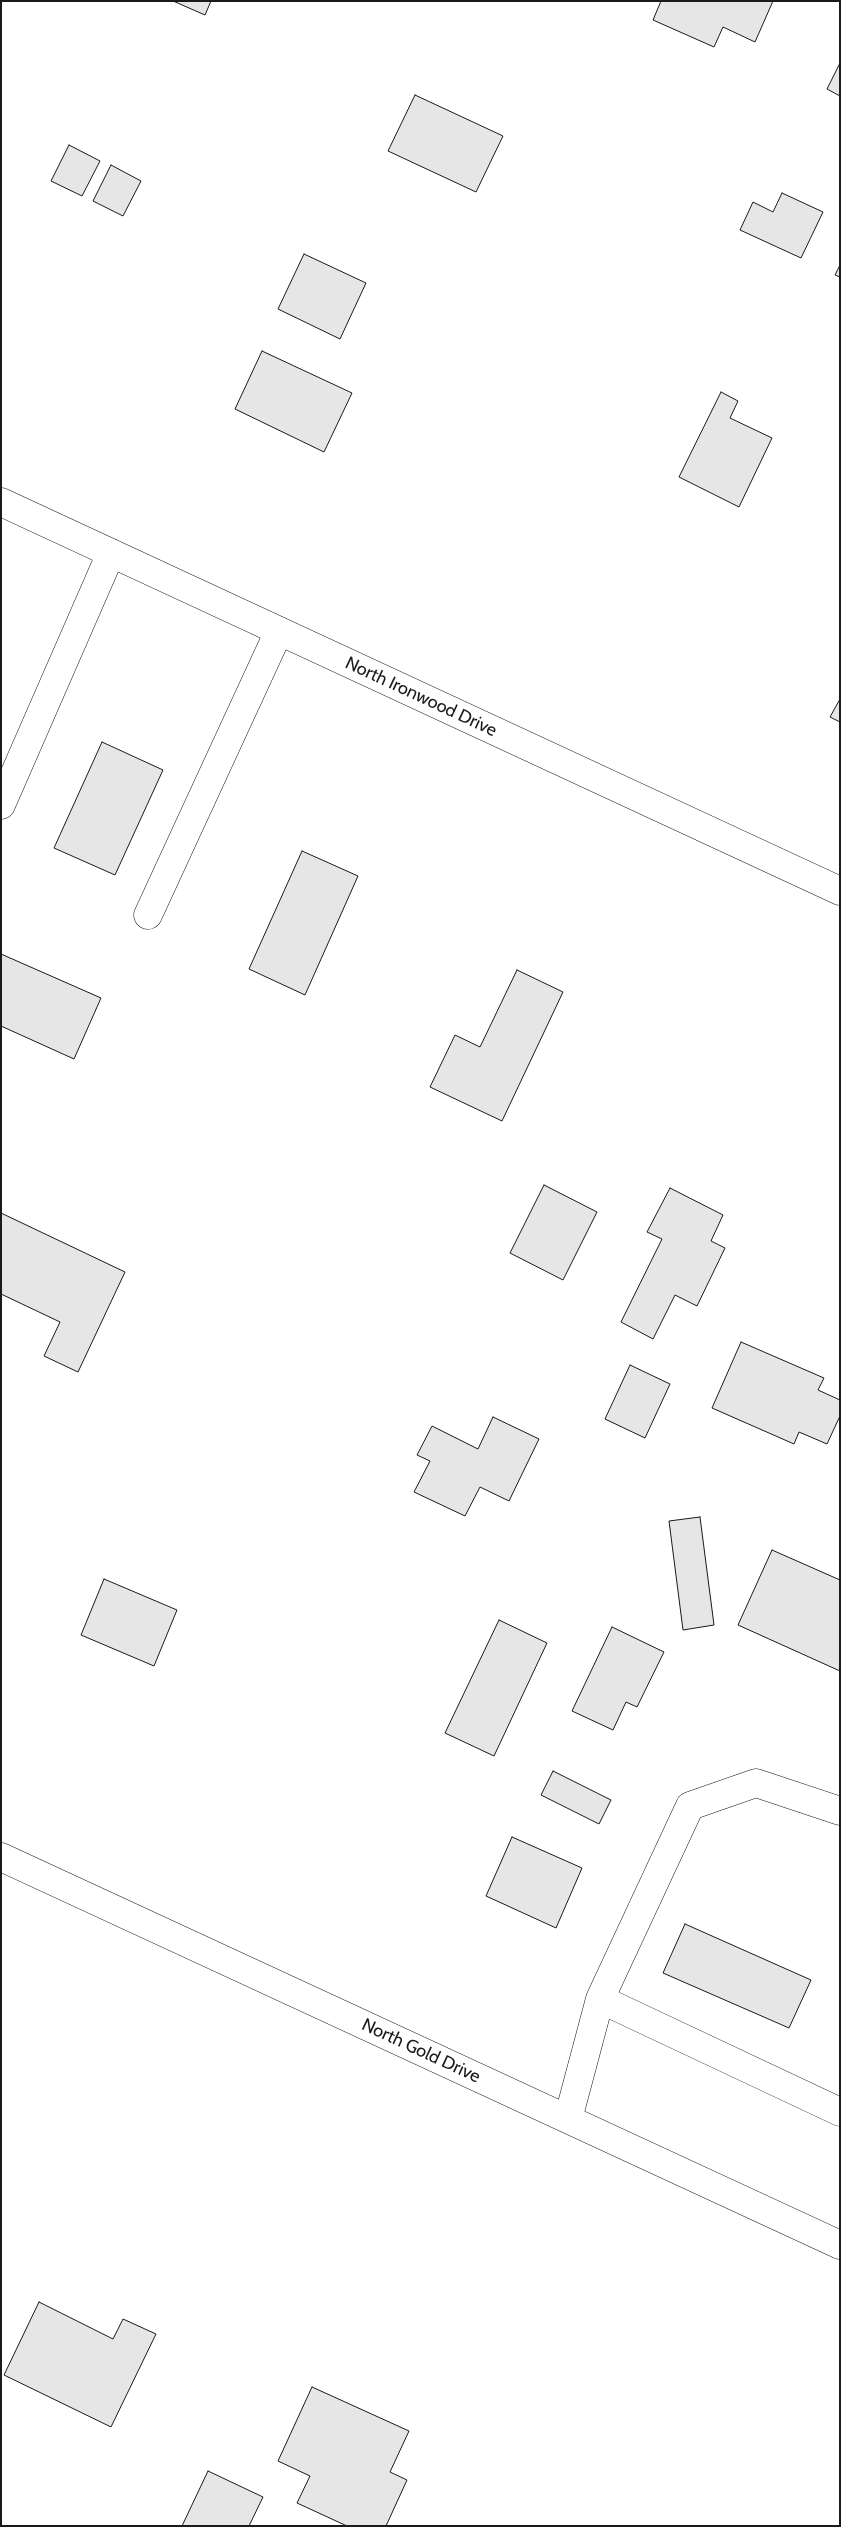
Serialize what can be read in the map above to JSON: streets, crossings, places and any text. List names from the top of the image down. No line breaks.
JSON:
{"streets":{"main road":["North Ironwood Drive","North Gold Drive"]}}
